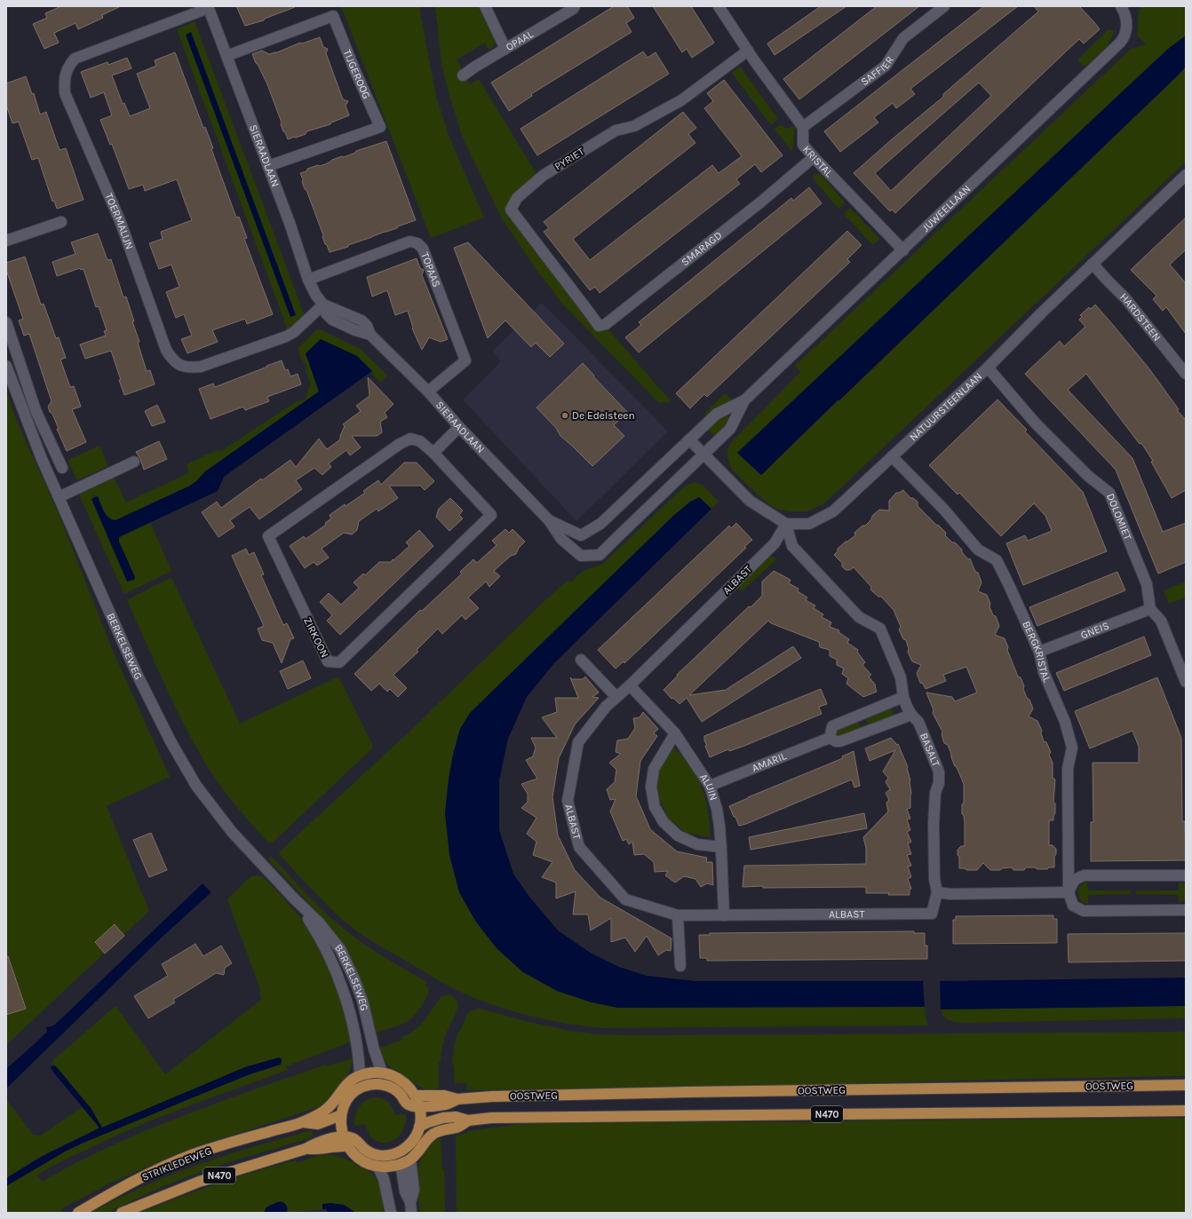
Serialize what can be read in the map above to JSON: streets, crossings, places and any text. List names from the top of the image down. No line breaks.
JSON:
{"streets":{"main road":["OOSTWEG","N470","STRIKLEDEWEG"],"street":["OPAAL","SAFFIER","TIJGEROOG","SIERAADLAAN","PYRIET","KRISTAL","JUWEELLAAN","TOERMALIJN","SMARAGD","TOPAAS","HARDSTEEN","NATUURSTEENLAAN","DOLOMIET","ALBAST","GNEIS","ZIRKOON","BERKELSEWEG","BERGKRISTAL","BASALT","AMARIL","ALUIN"]},"crossings":[["SAFFIER","KRISTAL"],["TIJGEROOG","SIERAADLAAN"],["SIERAADLAAN","JUWEELLAAN"],["SIERAADLAAN","TOERMALIJN"],["SIERAADLAAN","TOPAAS"],["PYRIET","SMARAGD"],["KRISTAL","JUWEELLAAN"],["KRISTAL","SMARAGD"],["HARDSTEEN","NATUURSTEENLAAN"],["NATUURSTEENLAAN","DOLOMIET"],["NATUURSTEENLAAN","ALBAST"],["NATUURSTEENLAAN","BERGKRISTAL"],["NATUURSTEENLAAN","BASALT"],["DOLOMIET","GNEIS"],["ALBAST","BASALT"],["ALBAST","ALUIN"],["GNEIS","BERGKRISTAL"],["BERKELSEWEG","N470"],["BERKELSEWEG","STRIKLEDEWEG"],["BASALT","AMARIL"],["AMARIL","ALUIN"],["OOSTWEG","N470"],["OOSTWEG","STRIKLEDEWEG"],["N470","STRIKLEDEWEG"]],"places":["De Edelsteen"]}
